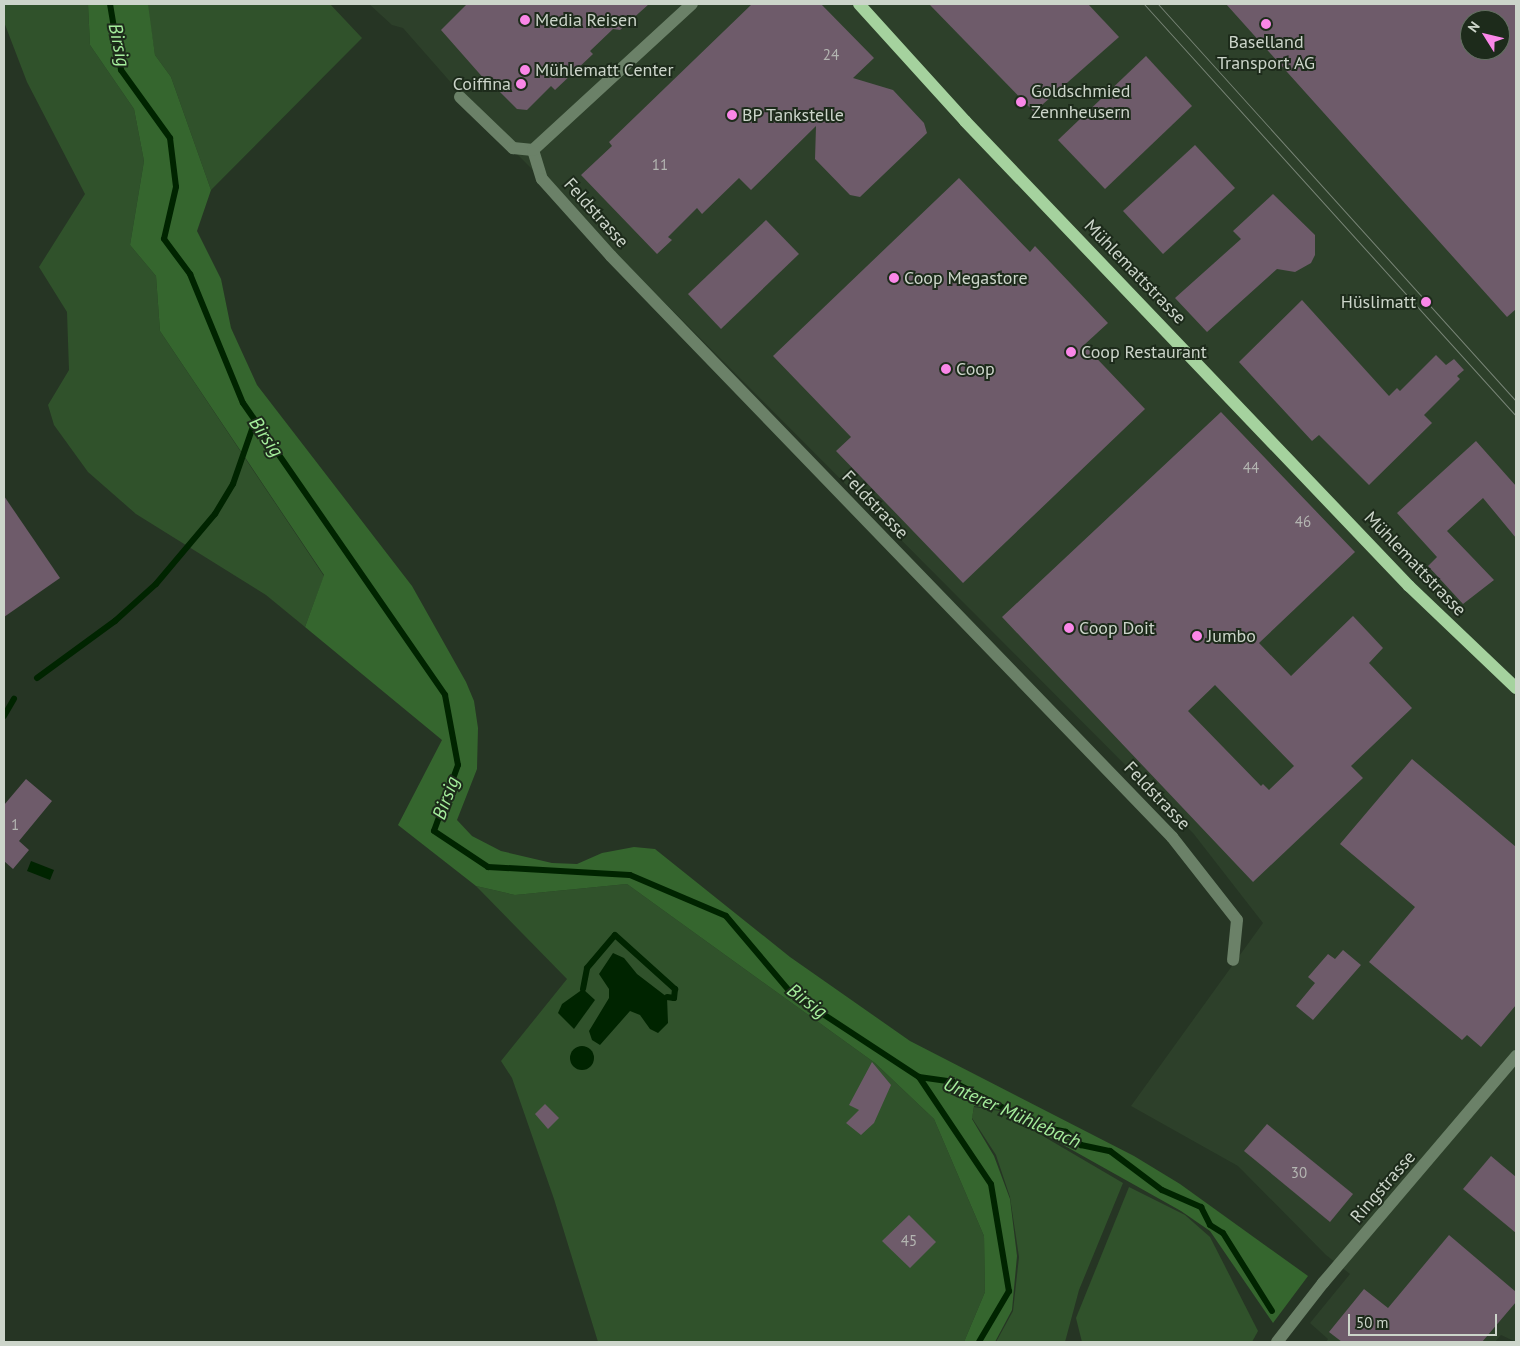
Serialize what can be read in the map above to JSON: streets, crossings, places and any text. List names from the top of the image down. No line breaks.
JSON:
{"streets":{"main road":["Mühlemattstrasse"],"street":["Feldstrasse","Ringstrasse"]},"water":["Birsig","Unterer Mühlebach"],"places":["Media Reisen","Baselland Transport AG","Mühlematt Center","Coiffina","Goldschmied Zennheusern","BP Tankstelle","Coop Megastore","Hüslimatt","Coop Restaurant","Coop","Coop Doit","Jumbo"],"house_numbers":["24","11","44","46","1","30","45"],"scale_bar":"50 m","north":"top left"}
